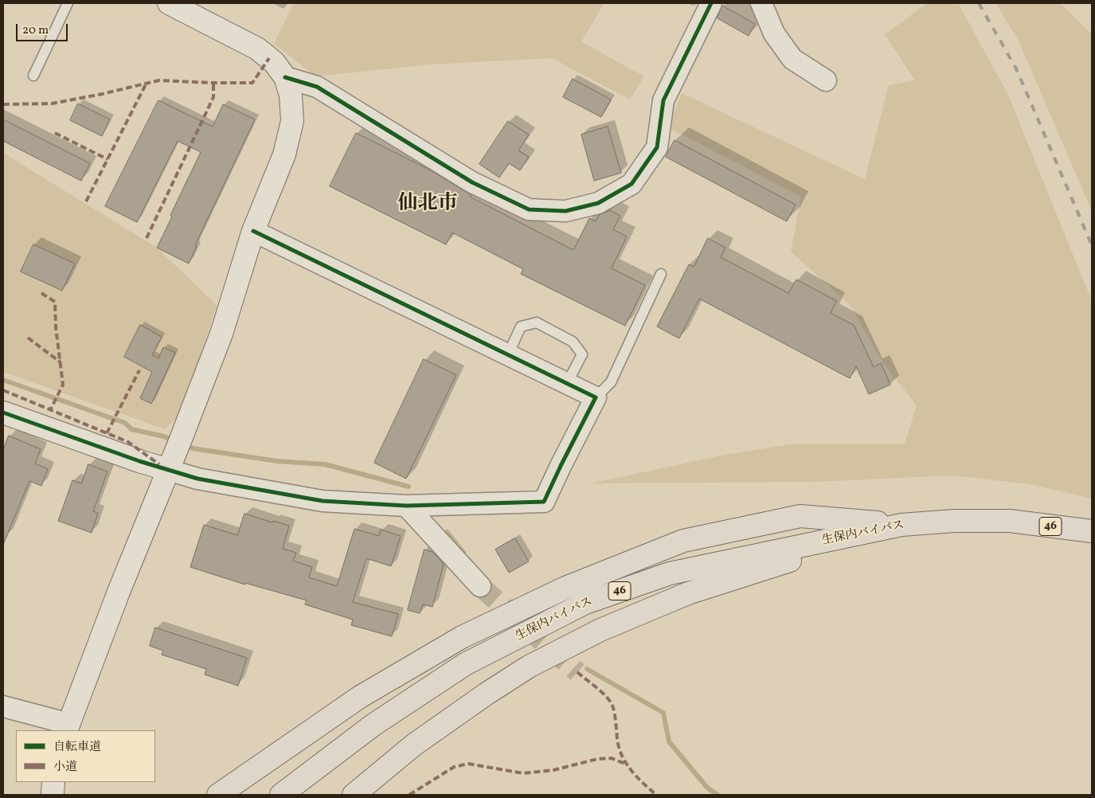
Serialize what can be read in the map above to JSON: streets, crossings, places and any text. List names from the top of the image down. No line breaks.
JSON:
{"streets":{"highway":["46","生保内バイパス"]},"districts":["仙北市"],"legend":["自転車道","小道"],"scale_bar":"20 m"}
